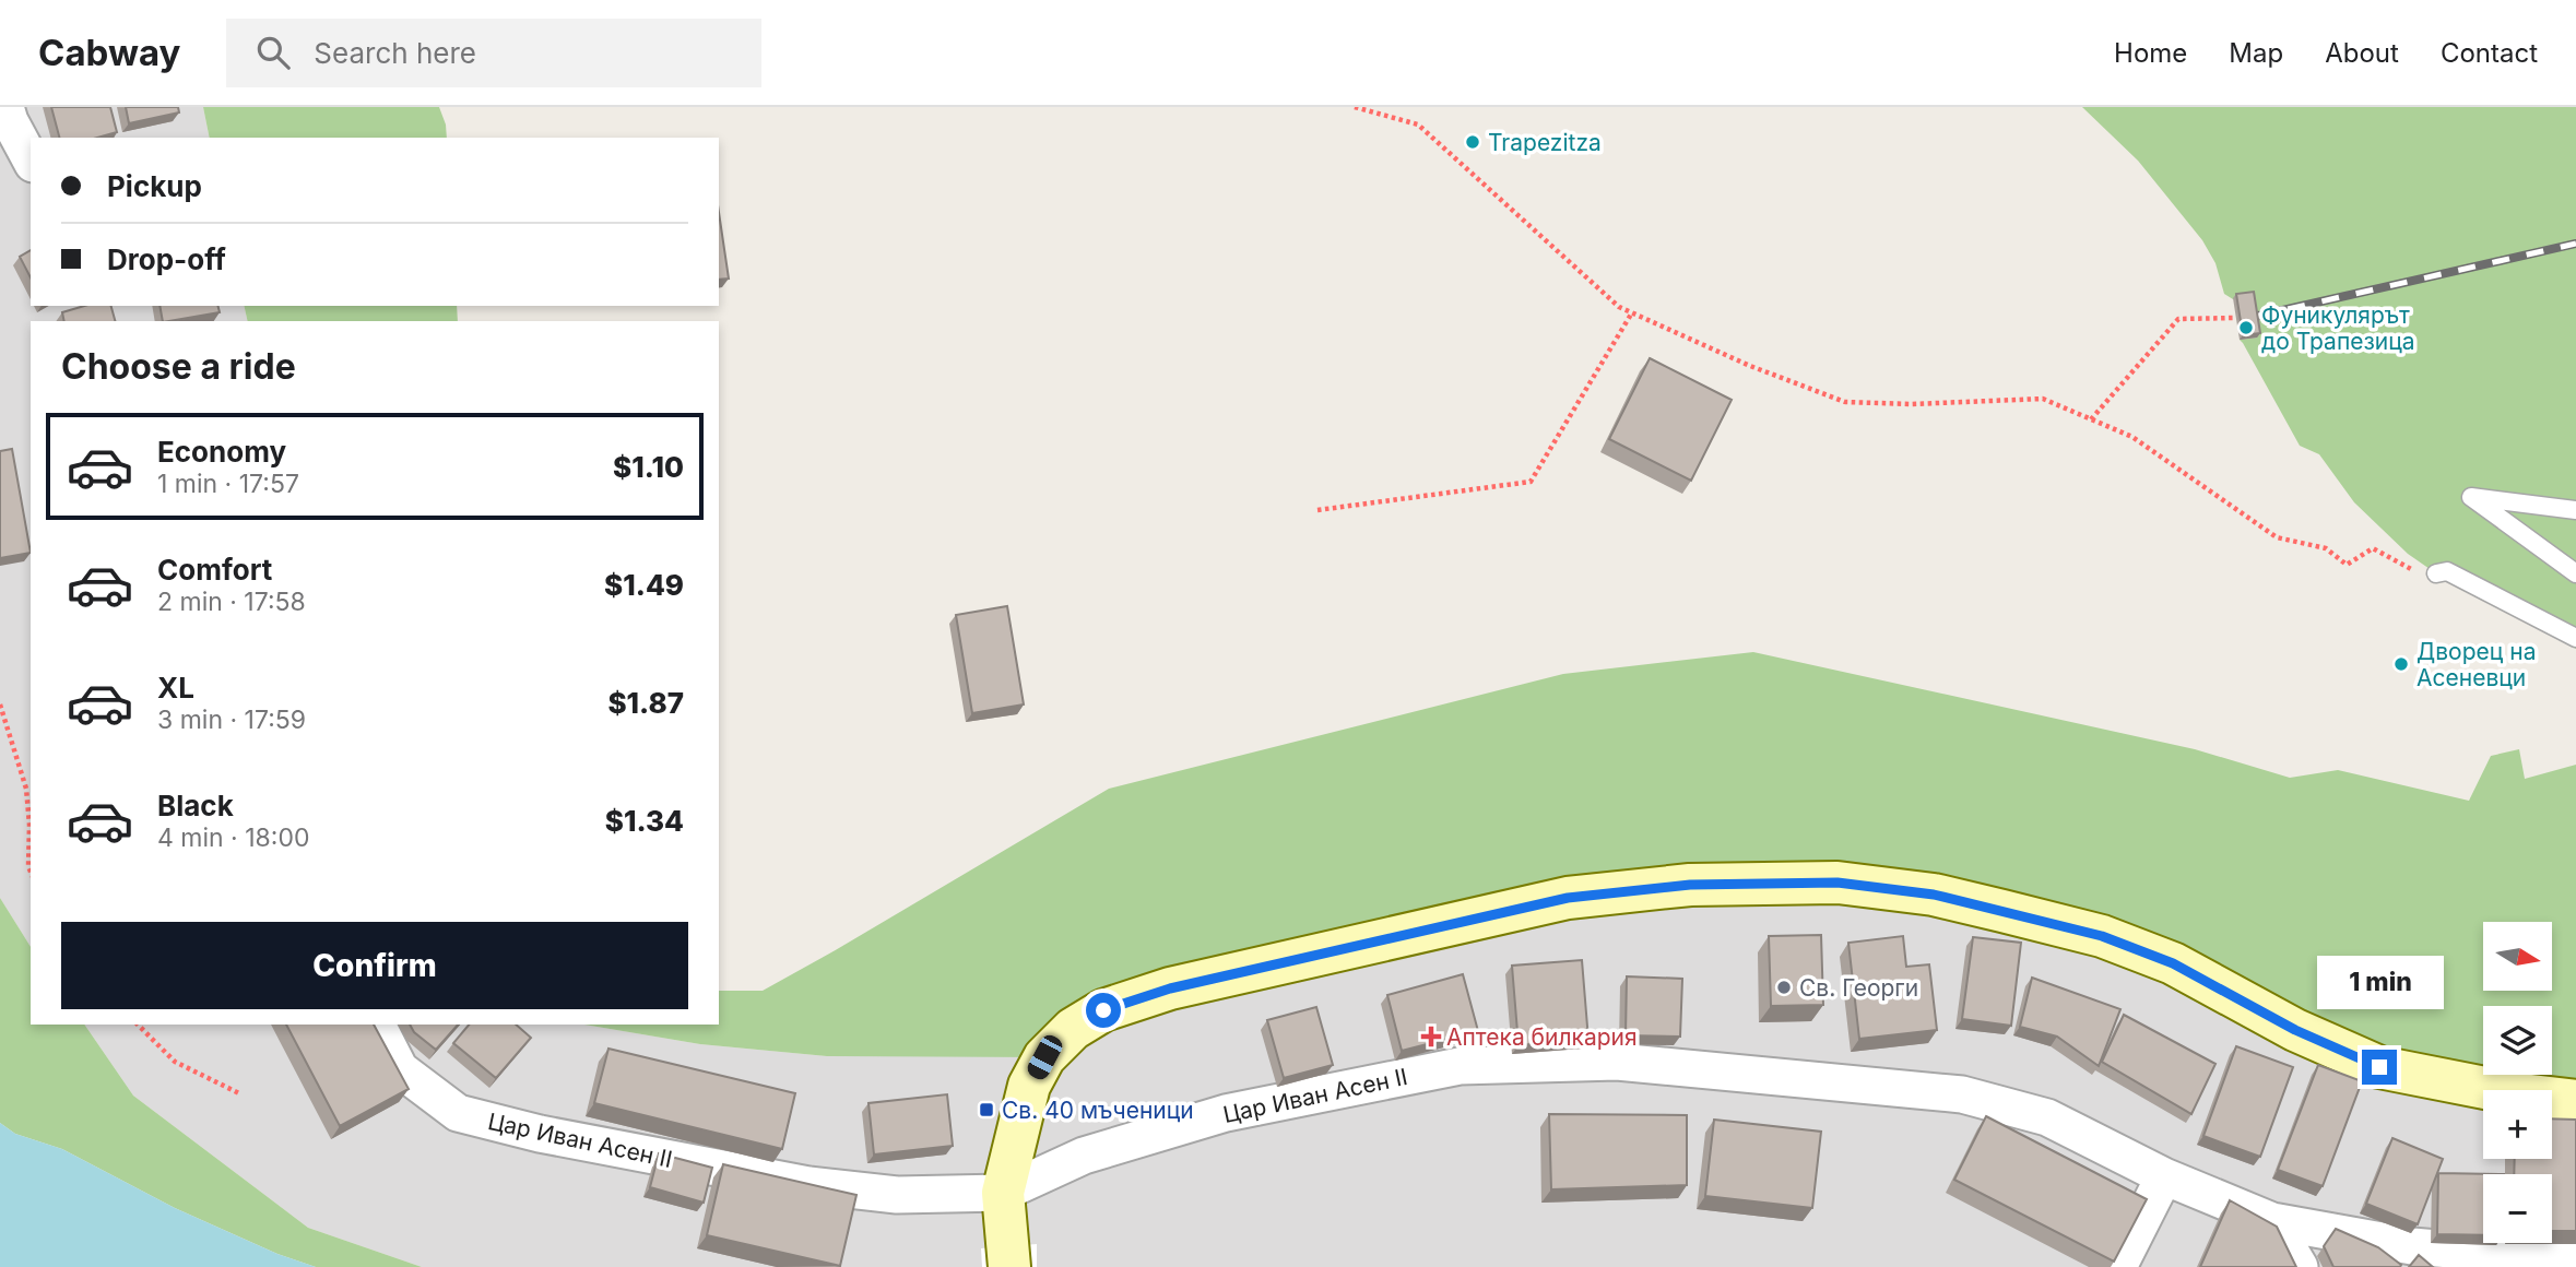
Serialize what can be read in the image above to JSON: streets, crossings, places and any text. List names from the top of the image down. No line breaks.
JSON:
{"streets":{"street":["Цар Иван Асен II"]},"places":{"other":["Trapezitza","Фуникулярът до Трапезица","Дворец на Асеневци","Св. Георги"],"health":["Аптека билкария"],"transit":["Св. 40 мъченици"]},"north":"right","page":{"header":"Cabway","search":"Search here","nav":["Home","Map","About","Contact"],"banner":["Pickup","Drop-off"],"heading":"Choose a ride","list":[{"name":"Economy","note":"1 min · 17:57","value":"$1.10"},{"name":"Comfort","note":"2 min · 17:58","value":"$1.49"},{"name":"XL","note":"3 min · 17:59","value":"$1.87"},{"name":"Black","note":"4 min · 18:00","value":"$1.34"}],"buttons":"Confirm","map_buttons":["+","−"],"bubble":"1 min"}}
